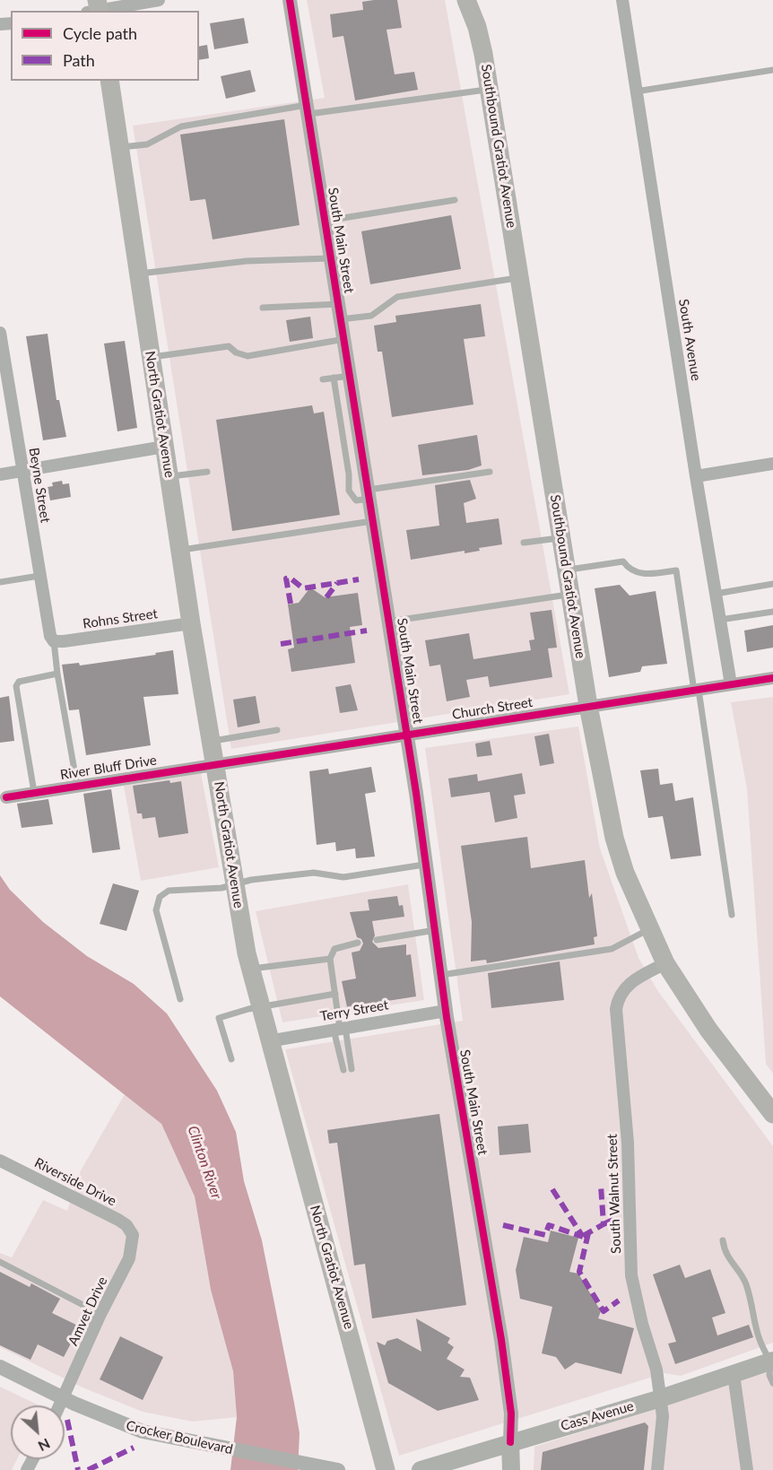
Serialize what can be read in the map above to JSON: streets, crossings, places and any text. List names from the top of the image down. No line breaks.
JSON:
{"streets":{"main road":["Southbound Gratiot Avenue","North Gratiot Avenue","Cass Avenue"],"street":["South Main Street","South Avenue","Beyne Street","Rohns Street","Church Street","River Bluff Drive","Terry Street","Riverside Drive","South Walnut Street","Amvet Drive","Crocker Boulevard"]},"crossings":[["Southbound Gratiot Avenue","Church Street"],["Southbound Gratiot Avenue","South Walnut Street"],["South Main Street","Church Street"],["South Main Street","Terry Street"],["South Main Street","Cass Avenue"],["South Avenue","Church Street"],["North Gratiot Avenue","Rohns Street"],["North Gratiot Avenue","Church Street"],["North Gratiot Avenue","River Bluff Drive"],["North Gratiot Avenue","Terry Street"],["Beyne Street","Rohns Street"],["Church Street","River Bluff Drive"],["Riverside Drive","Amvet Drive"],["South Walnut Street","Cass Avenue"],["Amvet Drive","Crocker Boulevard"]],"water":["Clinton River"],"legend":["Cycle path","Path"],"north":"bottom right"}
